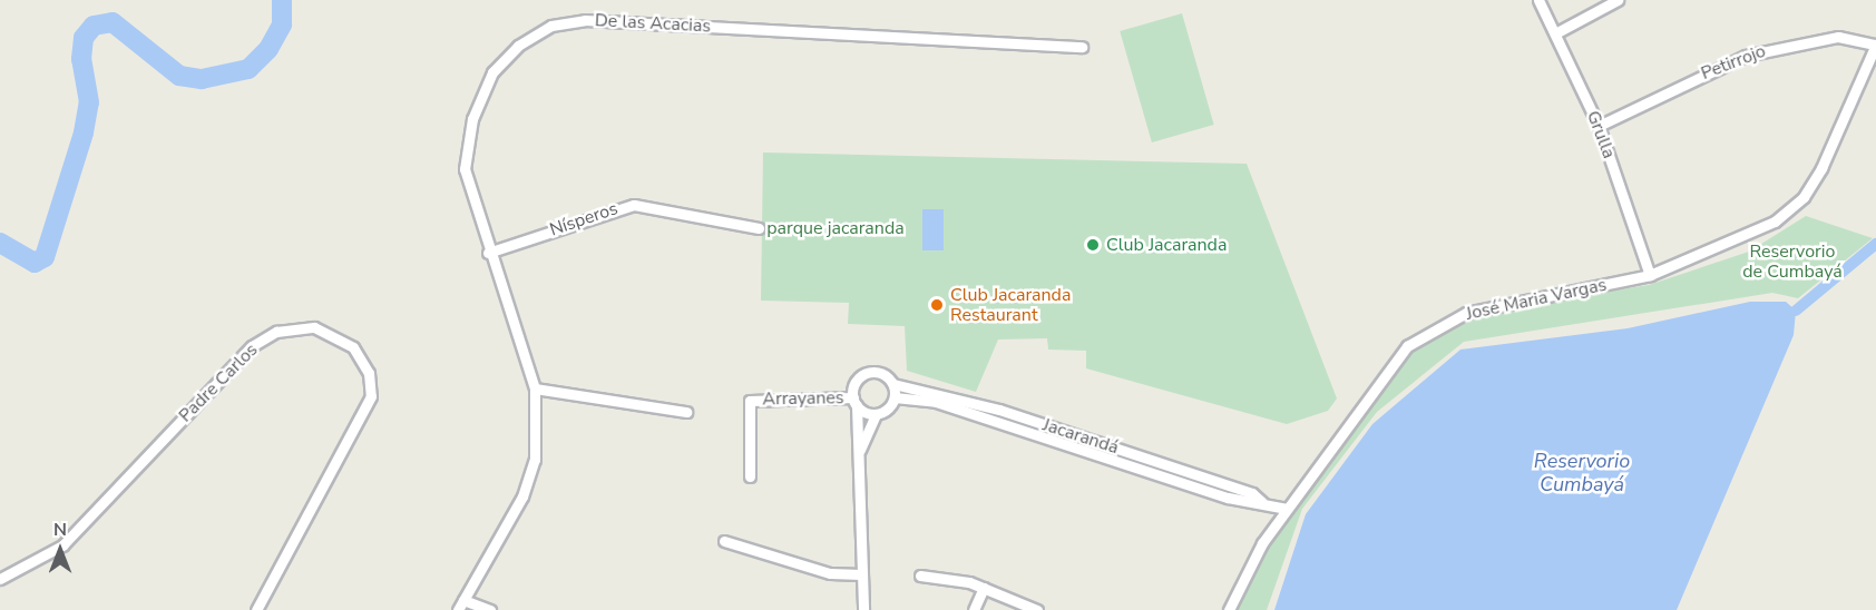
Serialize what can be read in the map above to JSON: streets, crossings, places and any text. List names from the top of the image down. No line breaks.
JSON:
{"streets":{"street":["De las Acacias","Petirrojo","Grulla","Nísperos","José Maria Vargas","Padre Carlos","Arrayanes","Jacarandá"]},"crossings":[["De las Acacias","Nísperos"],["Petirrojo","Grulla"],["Petirrojo","José Maria Vargas"],["Grulla","José Maria Vargas"],["José Maria Vargas","Jacarandá"],["Arrayanes","Jacarandá"]],"water":["Reservorio Cumbayá"],"parks":["parque jacaranda","Reservorio de Cumbayá"],"places":["Club Jacaranda","Club Jacaranda Restaurant"],"north":"top"}
